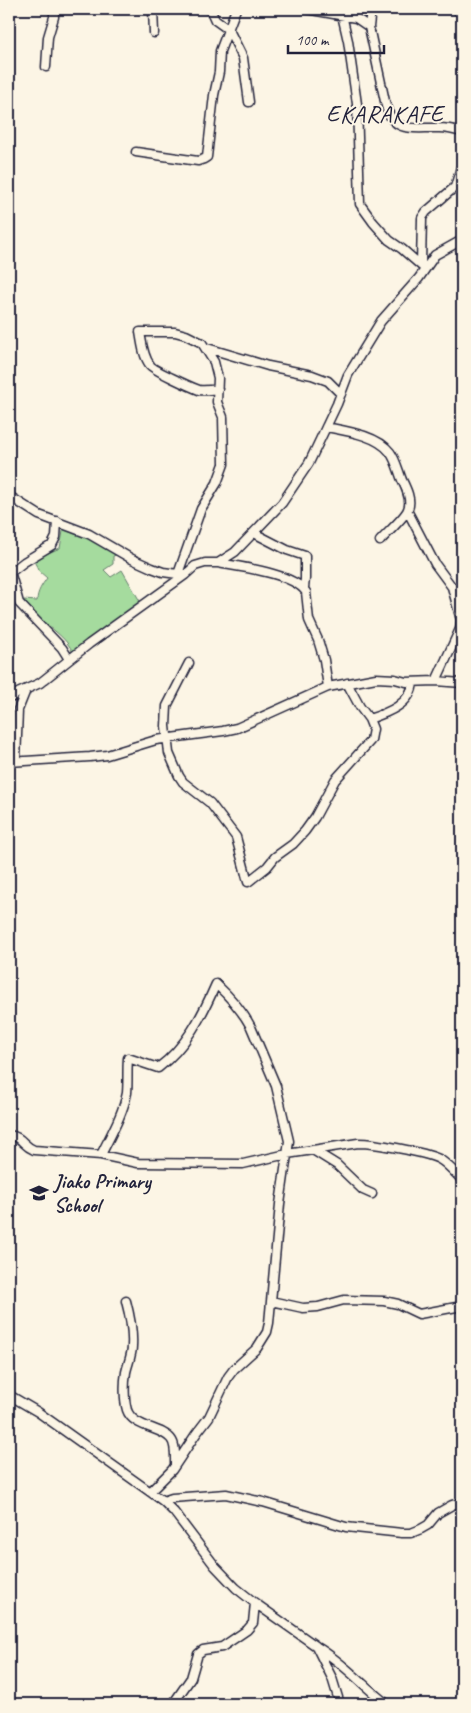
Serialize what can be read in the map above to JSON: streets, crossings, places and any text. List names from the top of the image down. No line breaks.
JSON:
{"districts":["EKARAKAFE"],"places":{"school or university":["Jiako Primary School"]},"scale_bar":"100 m"}
